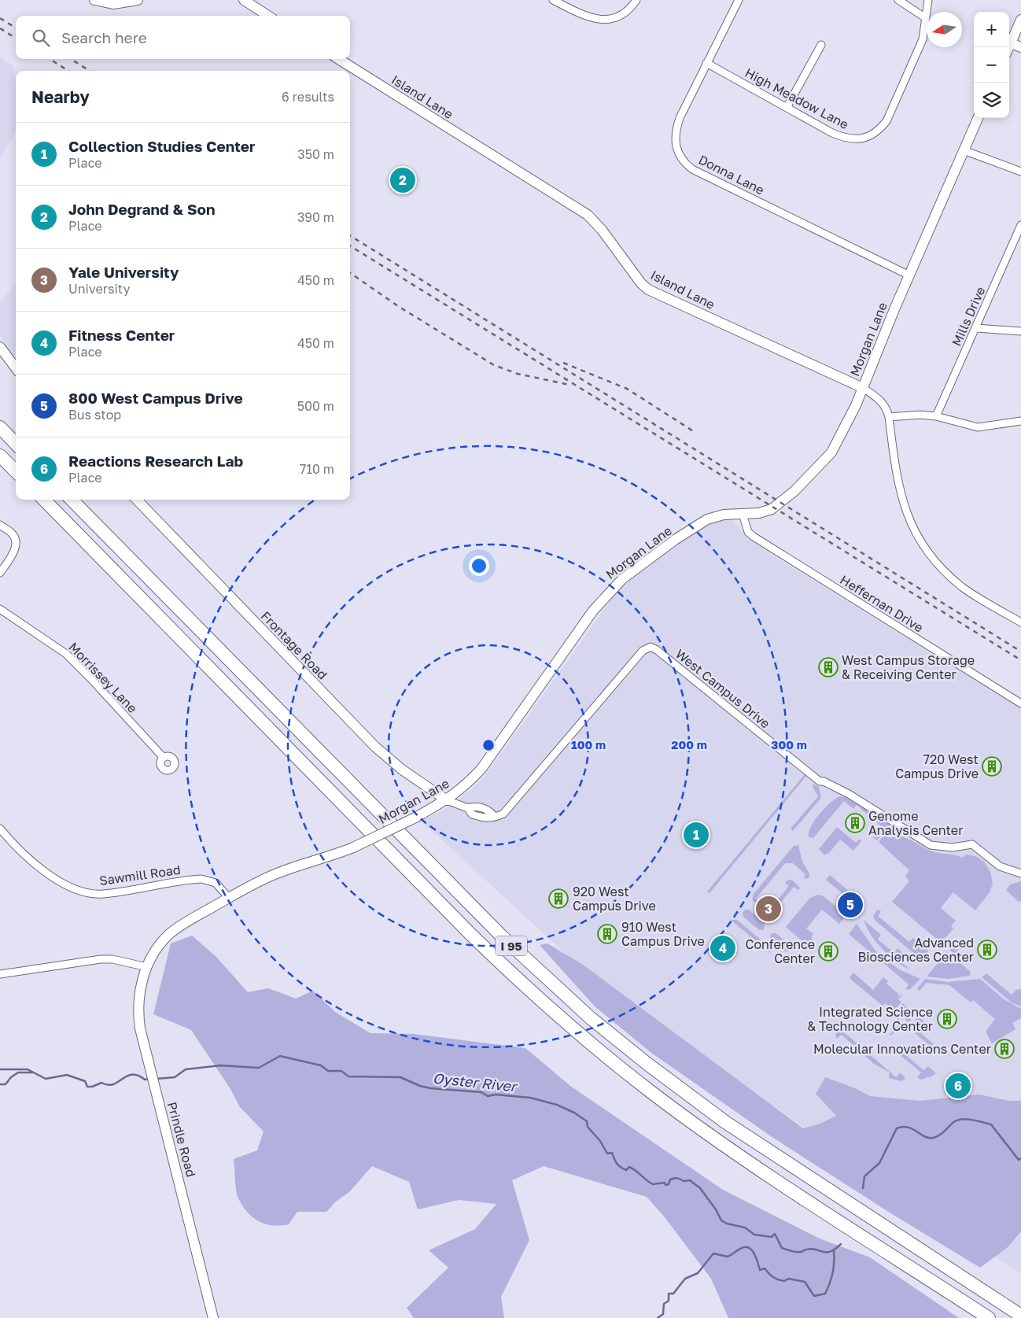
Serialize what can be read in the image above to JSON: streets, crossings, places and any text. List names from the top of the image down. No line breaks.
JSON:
{"streets":{"highway":["I 95"],"street":["Island Lane","High Meadow Lane","Donna Lane","Mills Drive","Morgan Lane","Heffernan Drive","Frontage Road","Morrissey Lane","West Campus Drive","Sawmill Road","Prindle Road"]},"crossings":[["Island Lane","Morgan Lane"],["High Meadow Lane","Donna Lane"],["Donna Lane","Morgan Lane"],["Morgan Lane","Heffernan Drive"],["Morgan Lane","Frontage Road"],["Morgan Lane","West Campus Drive"],["Morgan Lane","Sawmill Road"],["Morgan Lane","Prindle Road"],["Frontage Road","West Campus Drive"]],"water":["Oyster River"],"places":{"building":["West Campus Storage & Receiving Center","720 West Campus Drive","Genome Analysis Center","920 West Campus Drive","910 West Campus Drive","Advanced Biosciences Center","Conference Center","Integrated Science & Technology Center","Molecular Innovations Center"]},"north":"left","page":{"map_buttons":["+","−"],"search":"Search here","heading":["Nearby","6 results"],"list":[{"mark":"1","name":"Collection Studies Center","note":"Place","value":"350 m"},{"mark":"2","name":"John Degrand & Son","note":"Place","value":"390 m"},{"mark":"3","name":"Yale University","note":"University","value":"450 m"},{"mark":"4","name":"Fitness Center","note":"Place","value":"450 m"},{"mark":"5","name":"800 West Campus Drive","note":"Bus stop","value":"500 m"},{"mark":"6","name":"Reactions Research Lab","note":"Place","value":"710 m"}],"pins":["2","1","5","3","4","6"]},"rings":["100 m","200 m","300 m"]}
